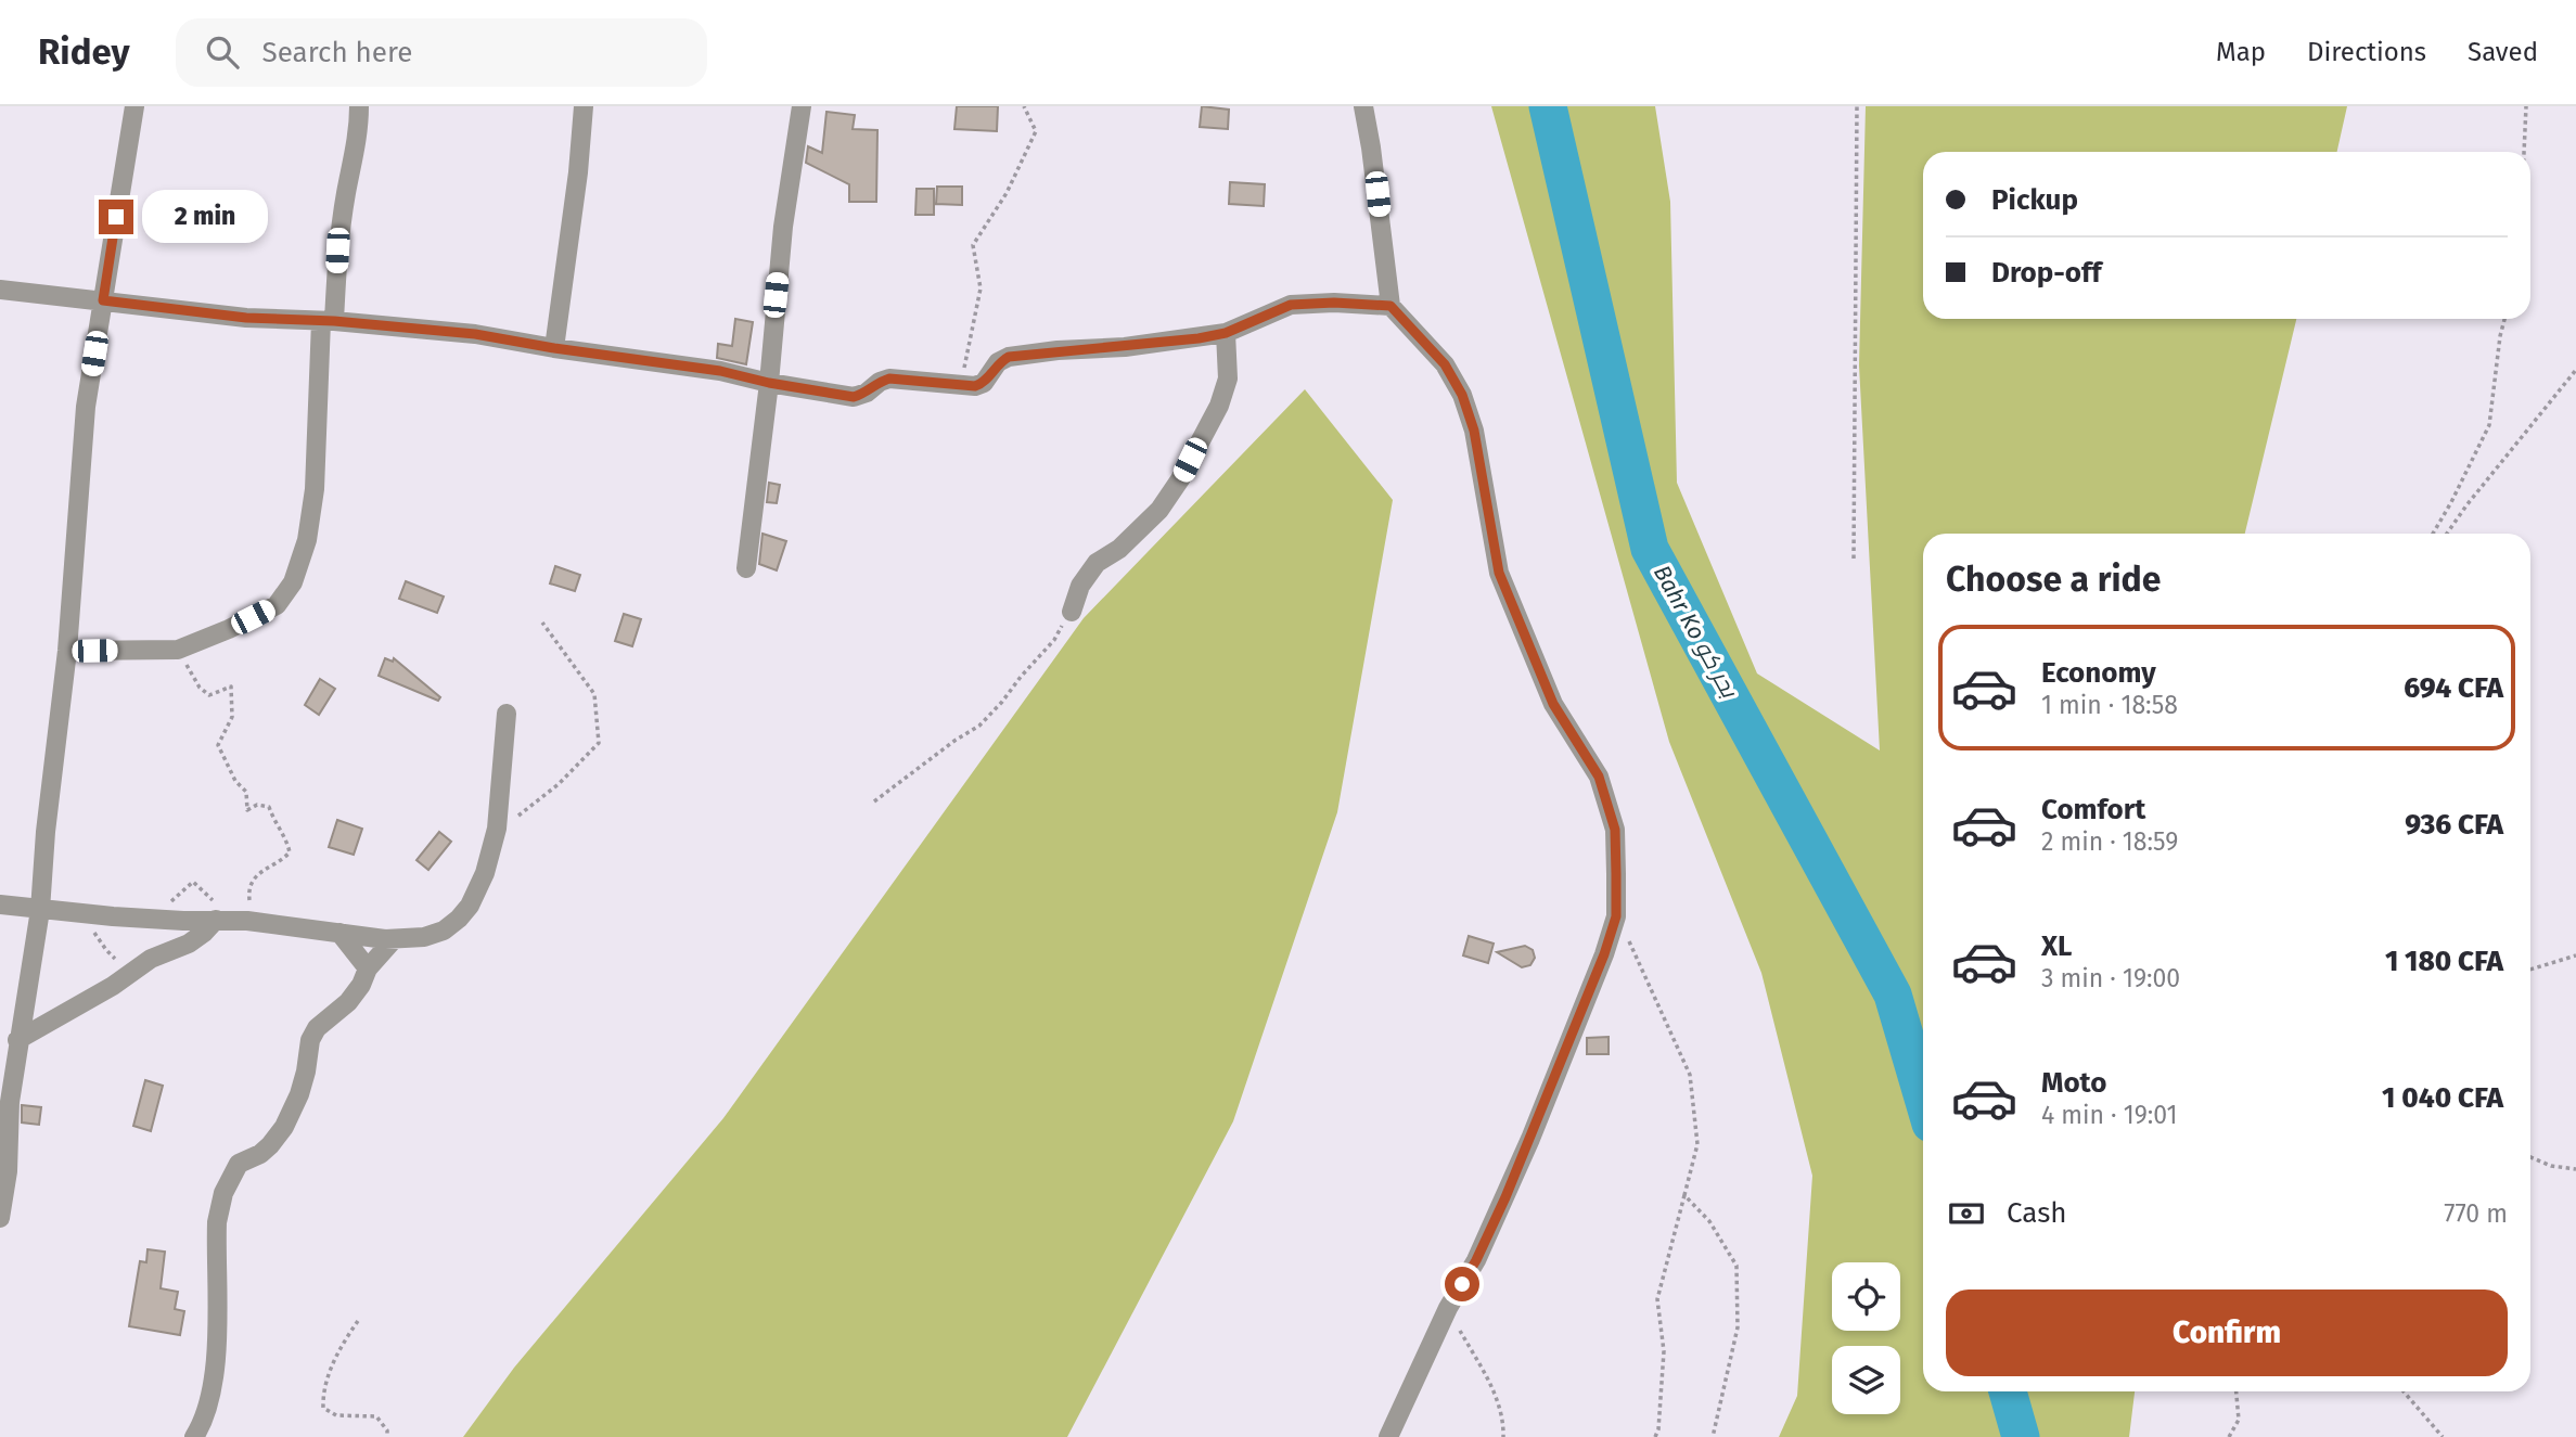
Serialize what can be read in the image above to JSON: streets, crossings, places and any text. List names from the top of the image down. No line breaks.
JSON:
{"water":["Bahr Ko بحر كو"],"page":{"header":"Ridey","search":"Search here","nav":["Map","Directions","Saved"],"banner":["Pickup","Drop-off"],"bubble":"2 min","heading":"Choose a ride","list":[{"name":"Economy","note":"1 min · 18:58","value":"694 CFA"},{"name":"Comfort","note":"2 min · 18:59","value":"936 CFA"},{"name":"XL","note":"3 min · 19:00","value":"1 180 CFA"},{"name":"Moto","note":"4 min · 19:01","value":"1 040 CFA"}],"pay":["Cash","770 m"],"buttons":"Confirm"}}
